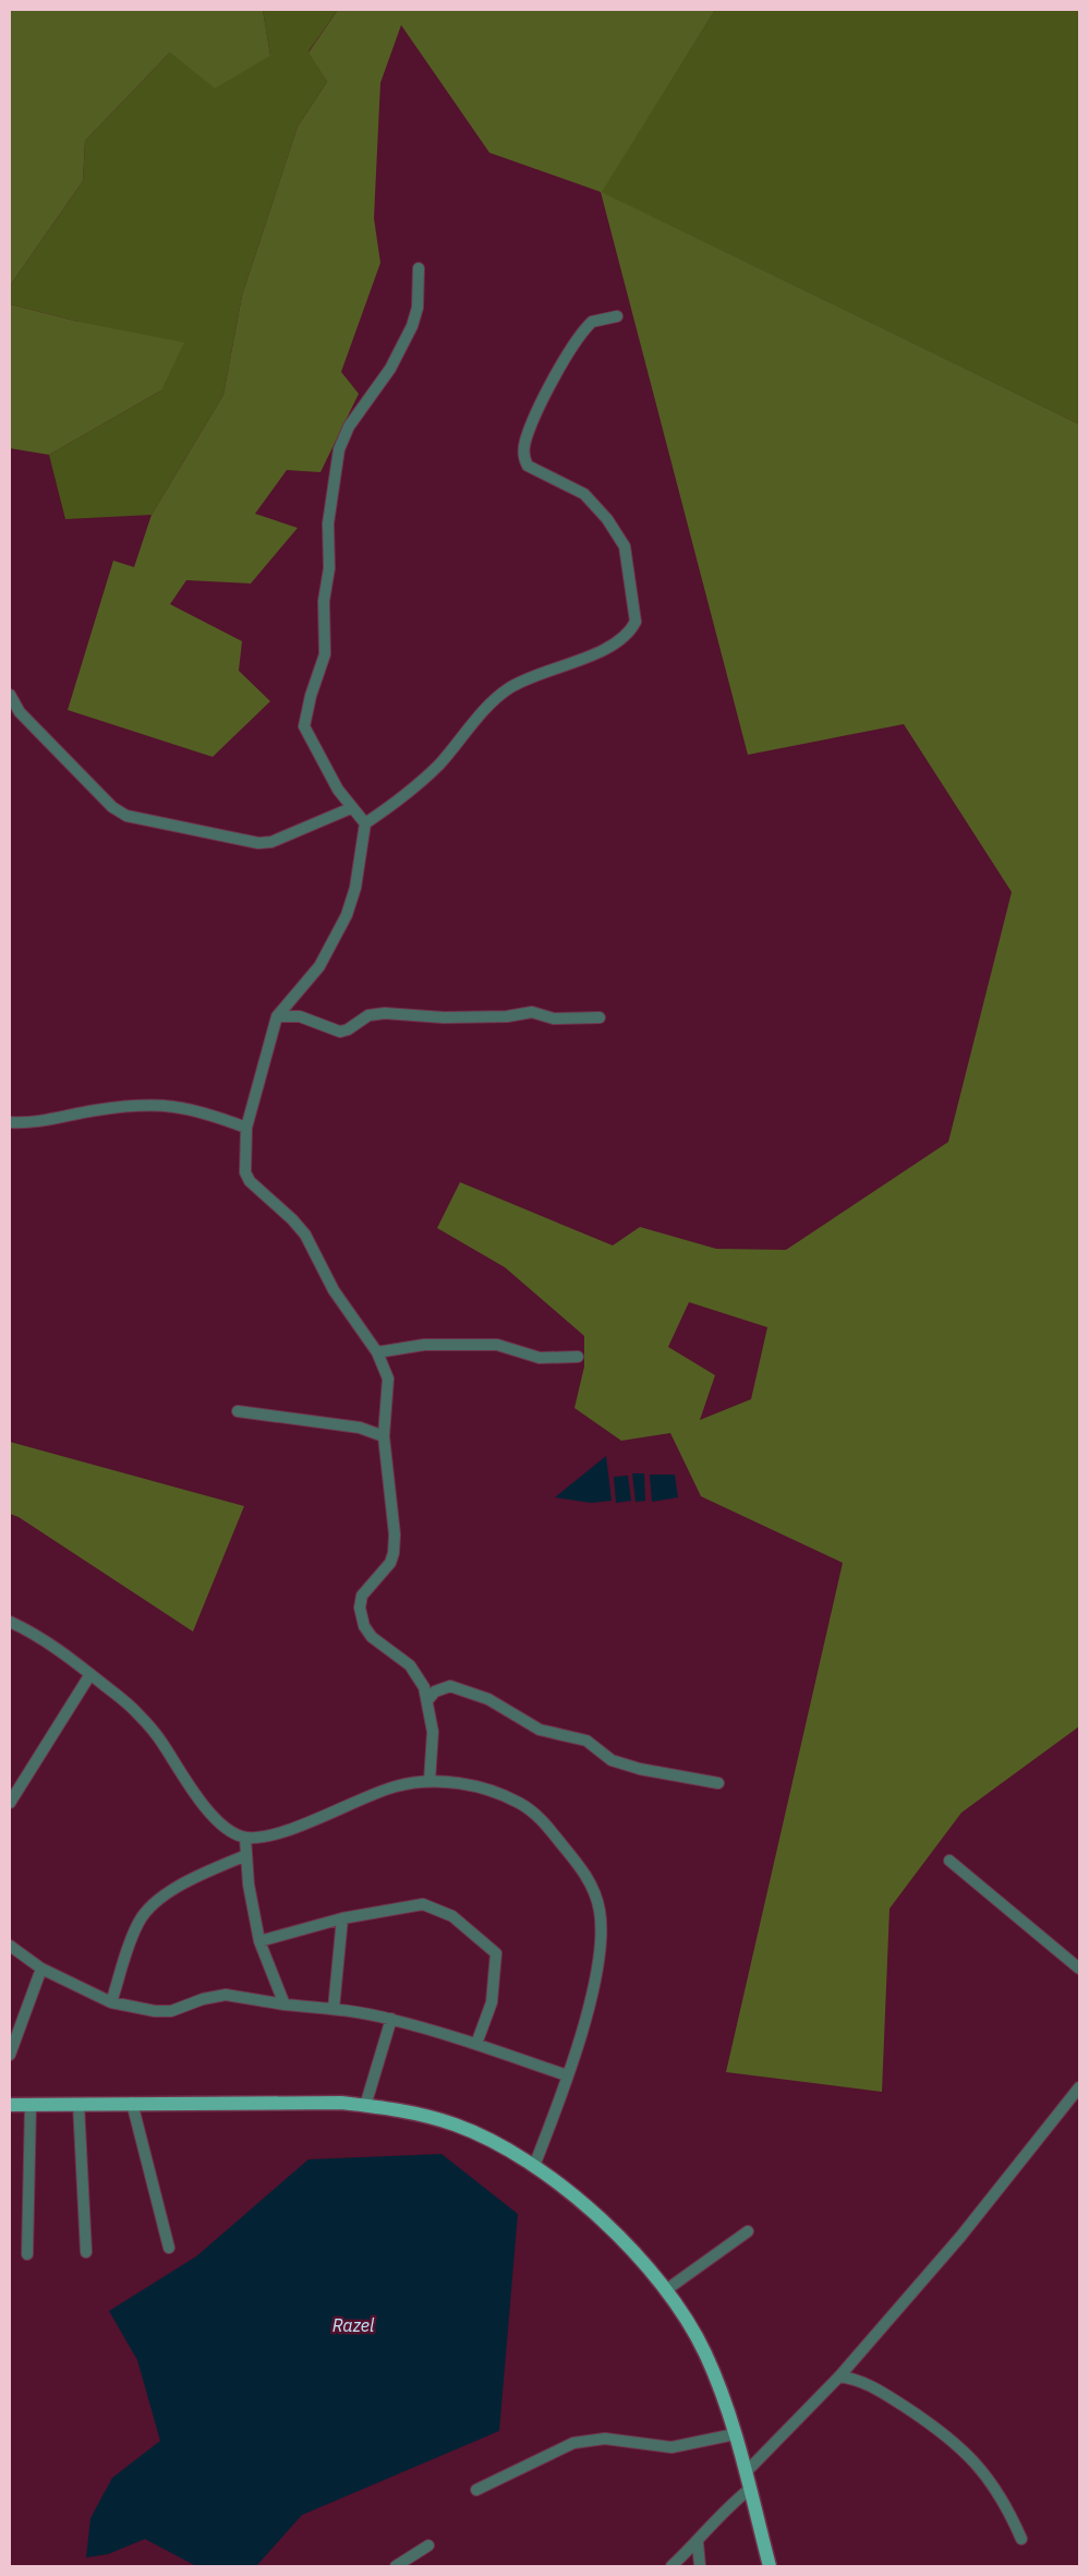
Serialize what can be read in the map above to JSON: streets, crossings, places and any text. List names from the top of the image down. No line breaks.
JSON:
{"water":["Razel"]}
